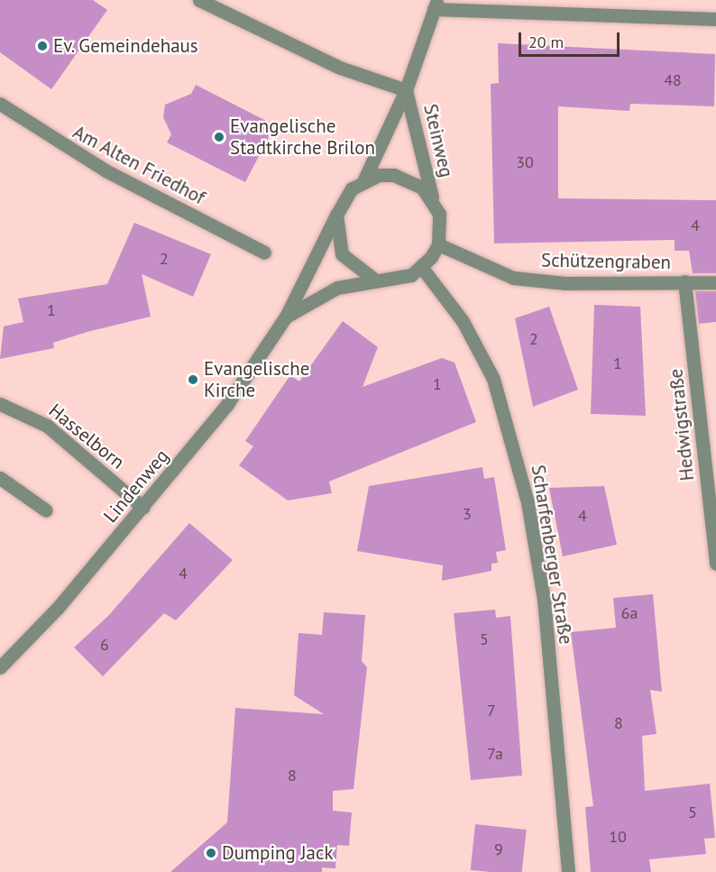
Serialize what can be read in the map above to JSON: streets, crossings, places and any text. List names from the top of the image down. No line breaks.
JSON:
{"streets":{"street":["Steinweg","Am Alten Friedhof","Schützengraben","Hedwigstraße","Hasselborn","Lindenweg","Scharfenberger Straße"]},"crossings":[["Steinweg","Schützengraben"],["Steinweg","Lindenweg"],["Steinweg","Scharfenberger Straße"],["Schützengraben","Hedwigstraße"],["Schützengraben","Lindenweg"],["Schützengraben","Scharfenberger Straße"],["Hasselborn","Lindenweg"],["Lindenweg","Scharfenberger Straße"]],"places":["Ev. Gemeindehaus","Evangelische Stadtkirche Brilon","Evangelische Kirche","Dumping Jack"],"house_numbers":["48","30","4","2","1","2","1","1","3","4","4","6a","5","6","7","8","7a","8","5","10","9"],"scale_bar":"20 m"}
